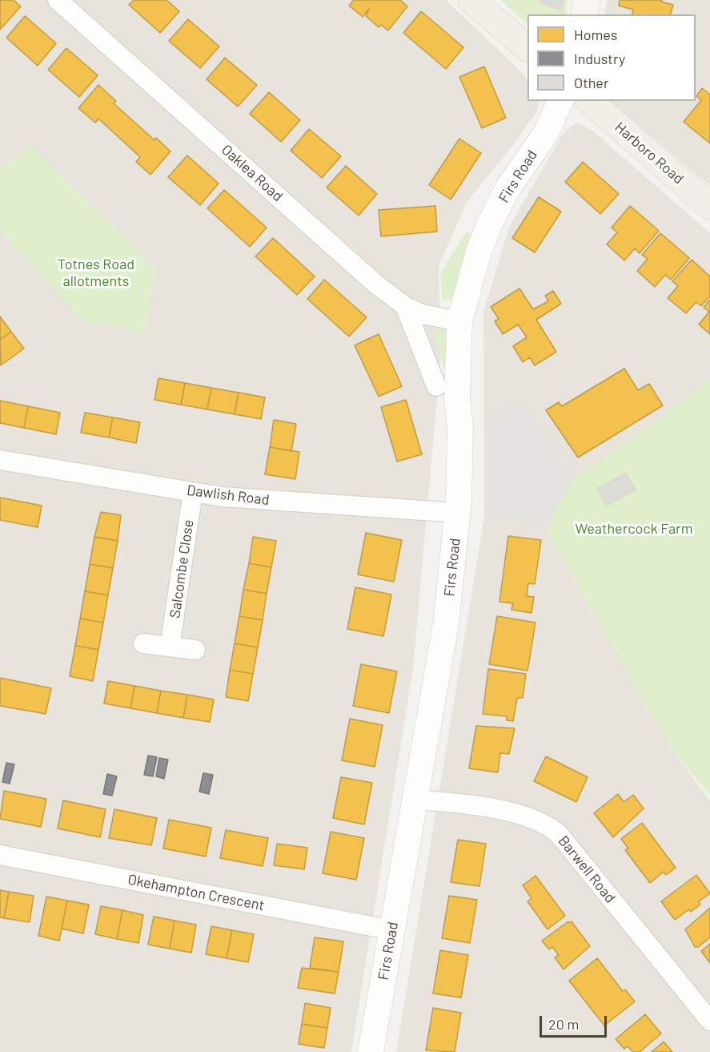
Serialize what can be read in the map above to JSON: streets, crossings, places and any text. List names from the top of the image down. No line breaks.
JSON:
{"streets":{"main road":["Harboro Road"],"street":["Oaklea Road","Firs Road","Dawlish Road","Salcombe Close","Barwell Road","Okehampton Crescent"]},"crossings":[["Oaklea Road","Firs Road"],["Firs Road","Dawlish Road"],["Firs Road","Barwell Road"],["Firs Road","Okehampton Crescent"],["Dawlish Road","Salcombe Close"]],"parks":["Totnes Road allotments","Weathercock Farm"],"legend":["Homes","Industry","Other"],"scale_bar":"20 m"}
